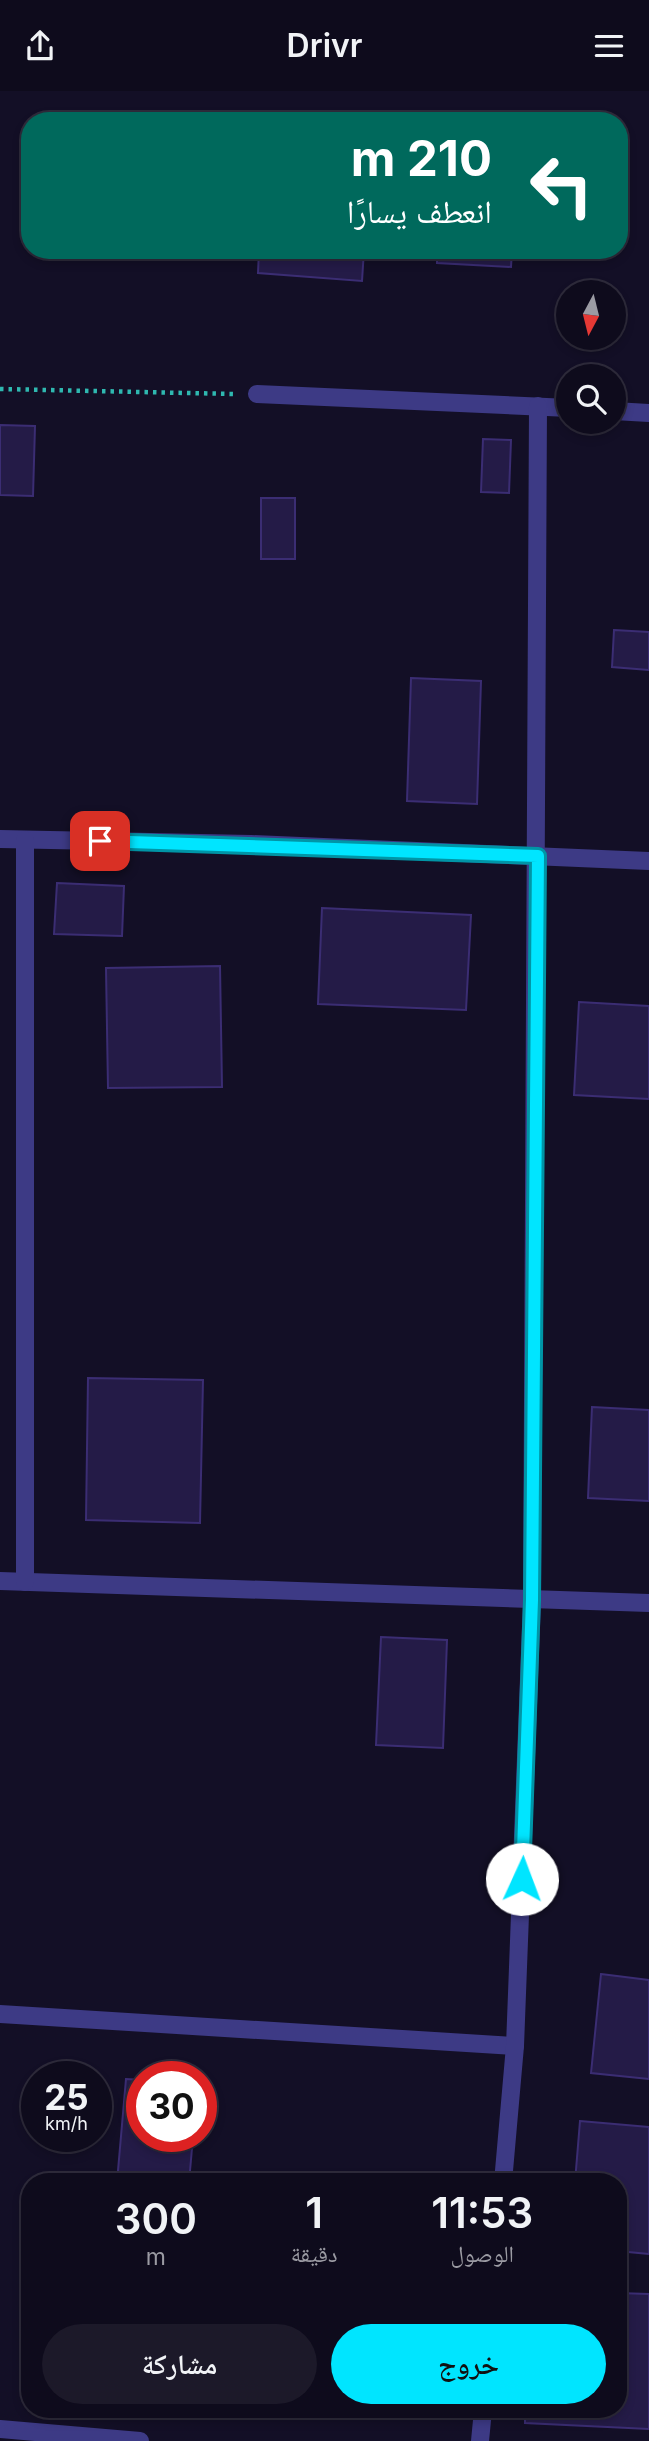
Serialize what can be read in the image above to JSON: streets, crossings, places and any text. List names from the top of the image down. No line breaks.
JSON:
{"north":"bottom","page":{"header":"Drivr","turn":["210 m","انعطف يسارًا"],"speed":"25 km/h","limit":"30","eta":["11:53","الوصول","1","دقيقة","300","m"],"buttons":["خروج","مشاركة"]}}
